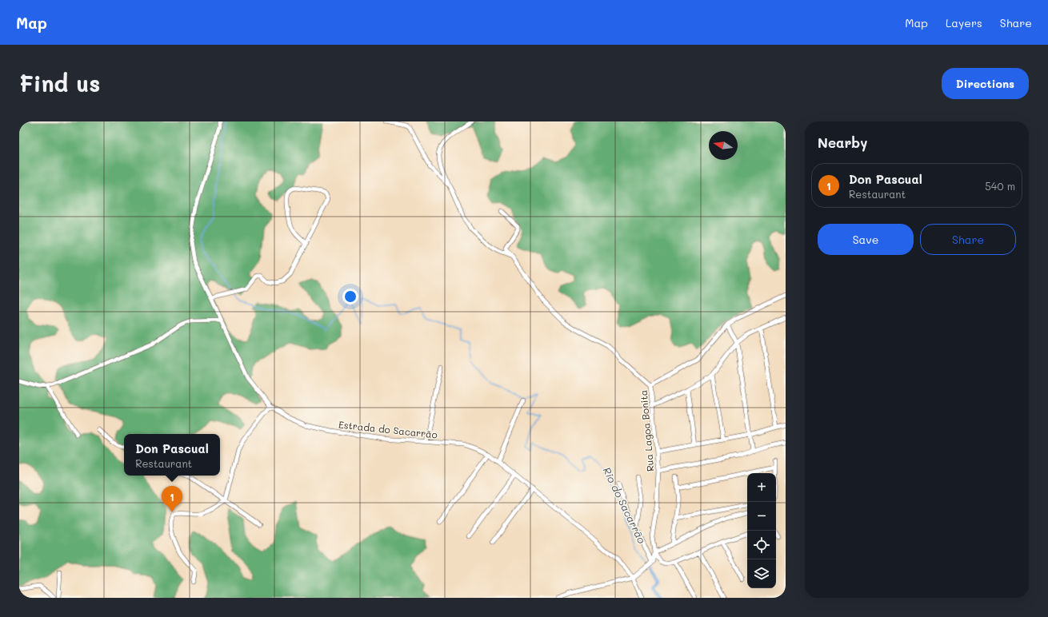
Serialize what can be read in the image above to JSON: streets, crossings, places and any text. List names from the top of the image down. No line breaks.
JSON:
{"streets":{"street":["Estrada do Sacarrão","Rua Lagoa Bonita"]},"water":["Rio do Sacarrão"],"north":"left","page":{"header":"Map","nav":["Map","Layers","Share"],"buttons":["Directions",["Save","Share"]],"title":"Find us","heading":"Nearby","list":[{"mark":"1","name":"Don Pascual","note":"Restaurant","value":"540 m"}],"popup":["Don Pascual","Restaurant"],"map_buttons":["+","−"],"pins":"1"}}
